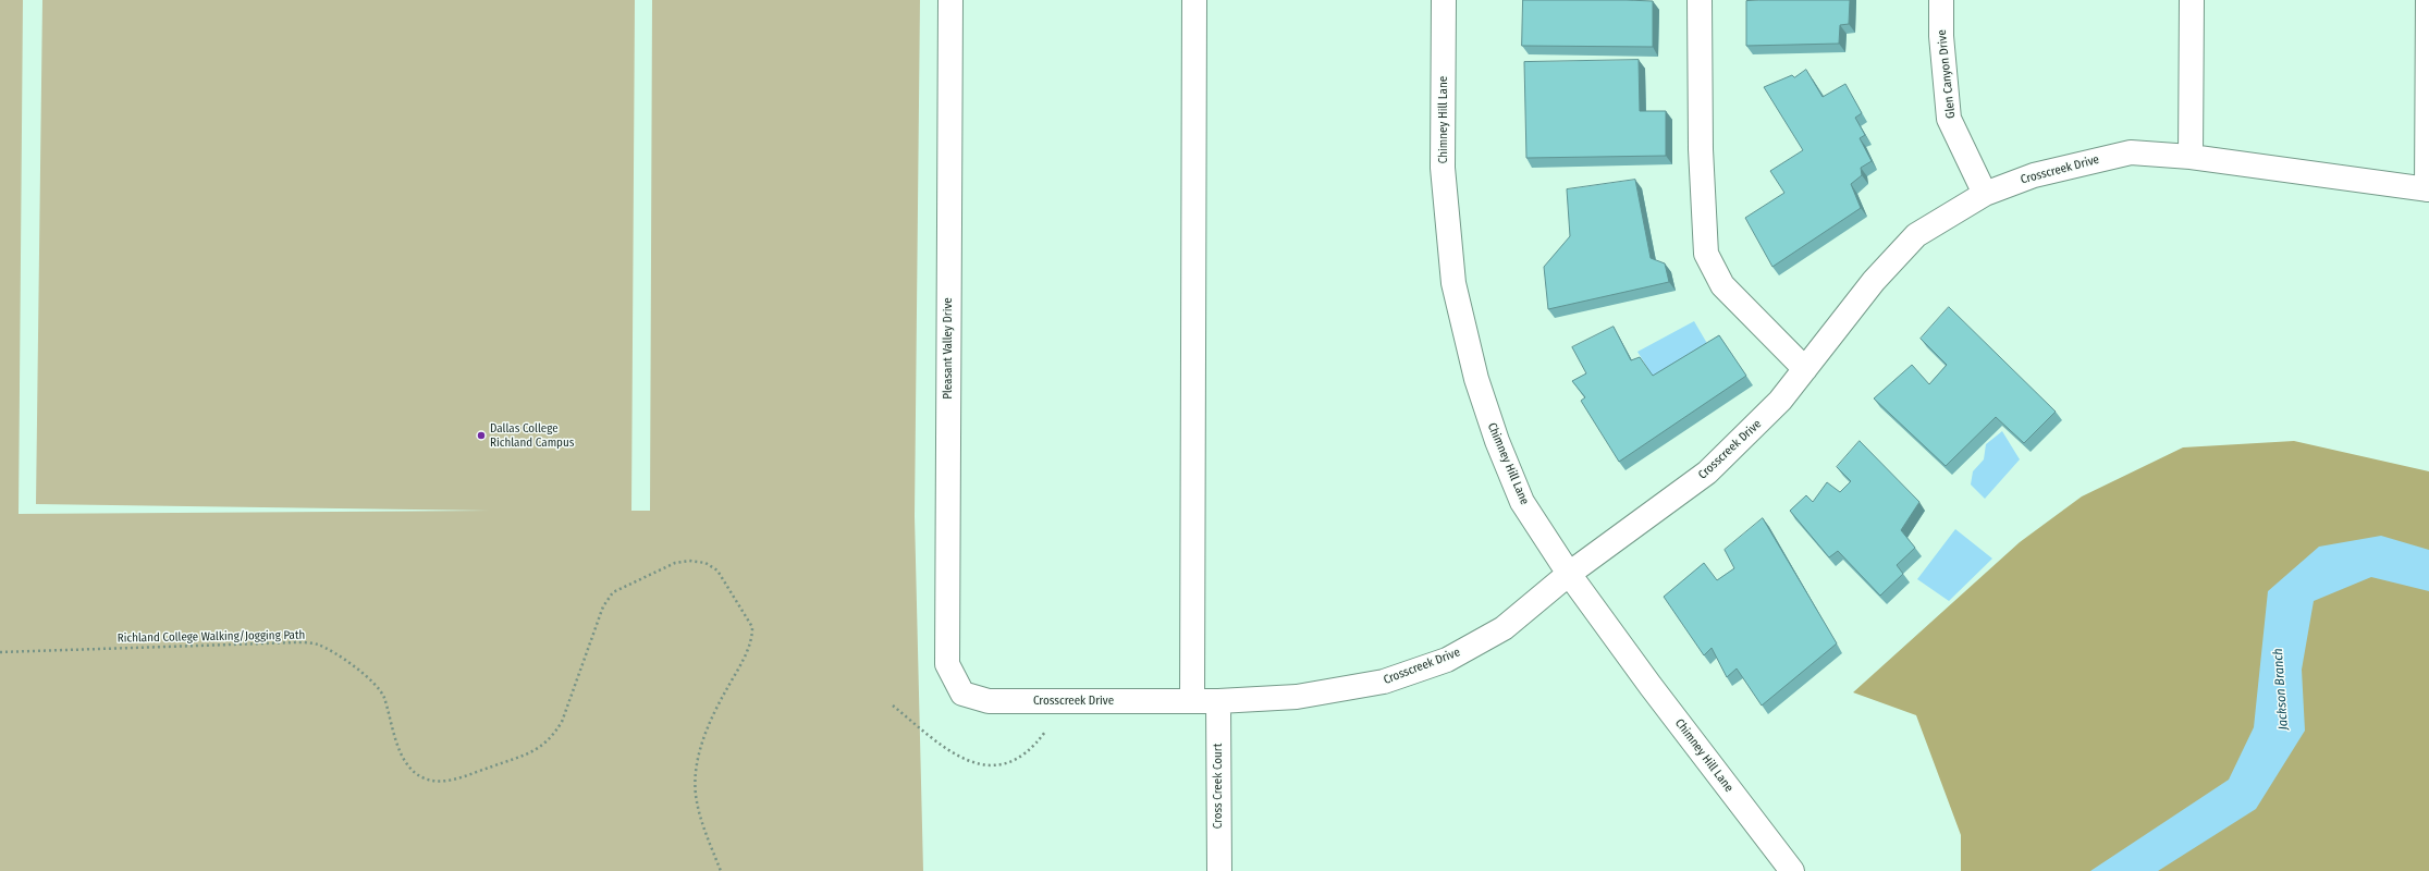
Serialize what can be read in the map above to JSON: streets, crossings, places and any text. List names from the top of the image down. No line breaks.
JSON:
{"streets":{"street":["Glen Canyon Drive","Chimney Hill Lane","Crosscreek Drive","Pleasant Valley Drive","Cross Creek Court"],"path":["Richland College Walking/Jogging Path"]},"crossings":[["Glen Canyon Drive","Crosscreek Drive"],["Chimney Hill Lane","Crosscreek Drive"],["Crosscreek Drive","Pleasant Valley Drive"],["Crosscreek Drive","Cross Creek Court"]],"water":["Jackson Branch"],"places":["Dallas College Richland Campus"]}
